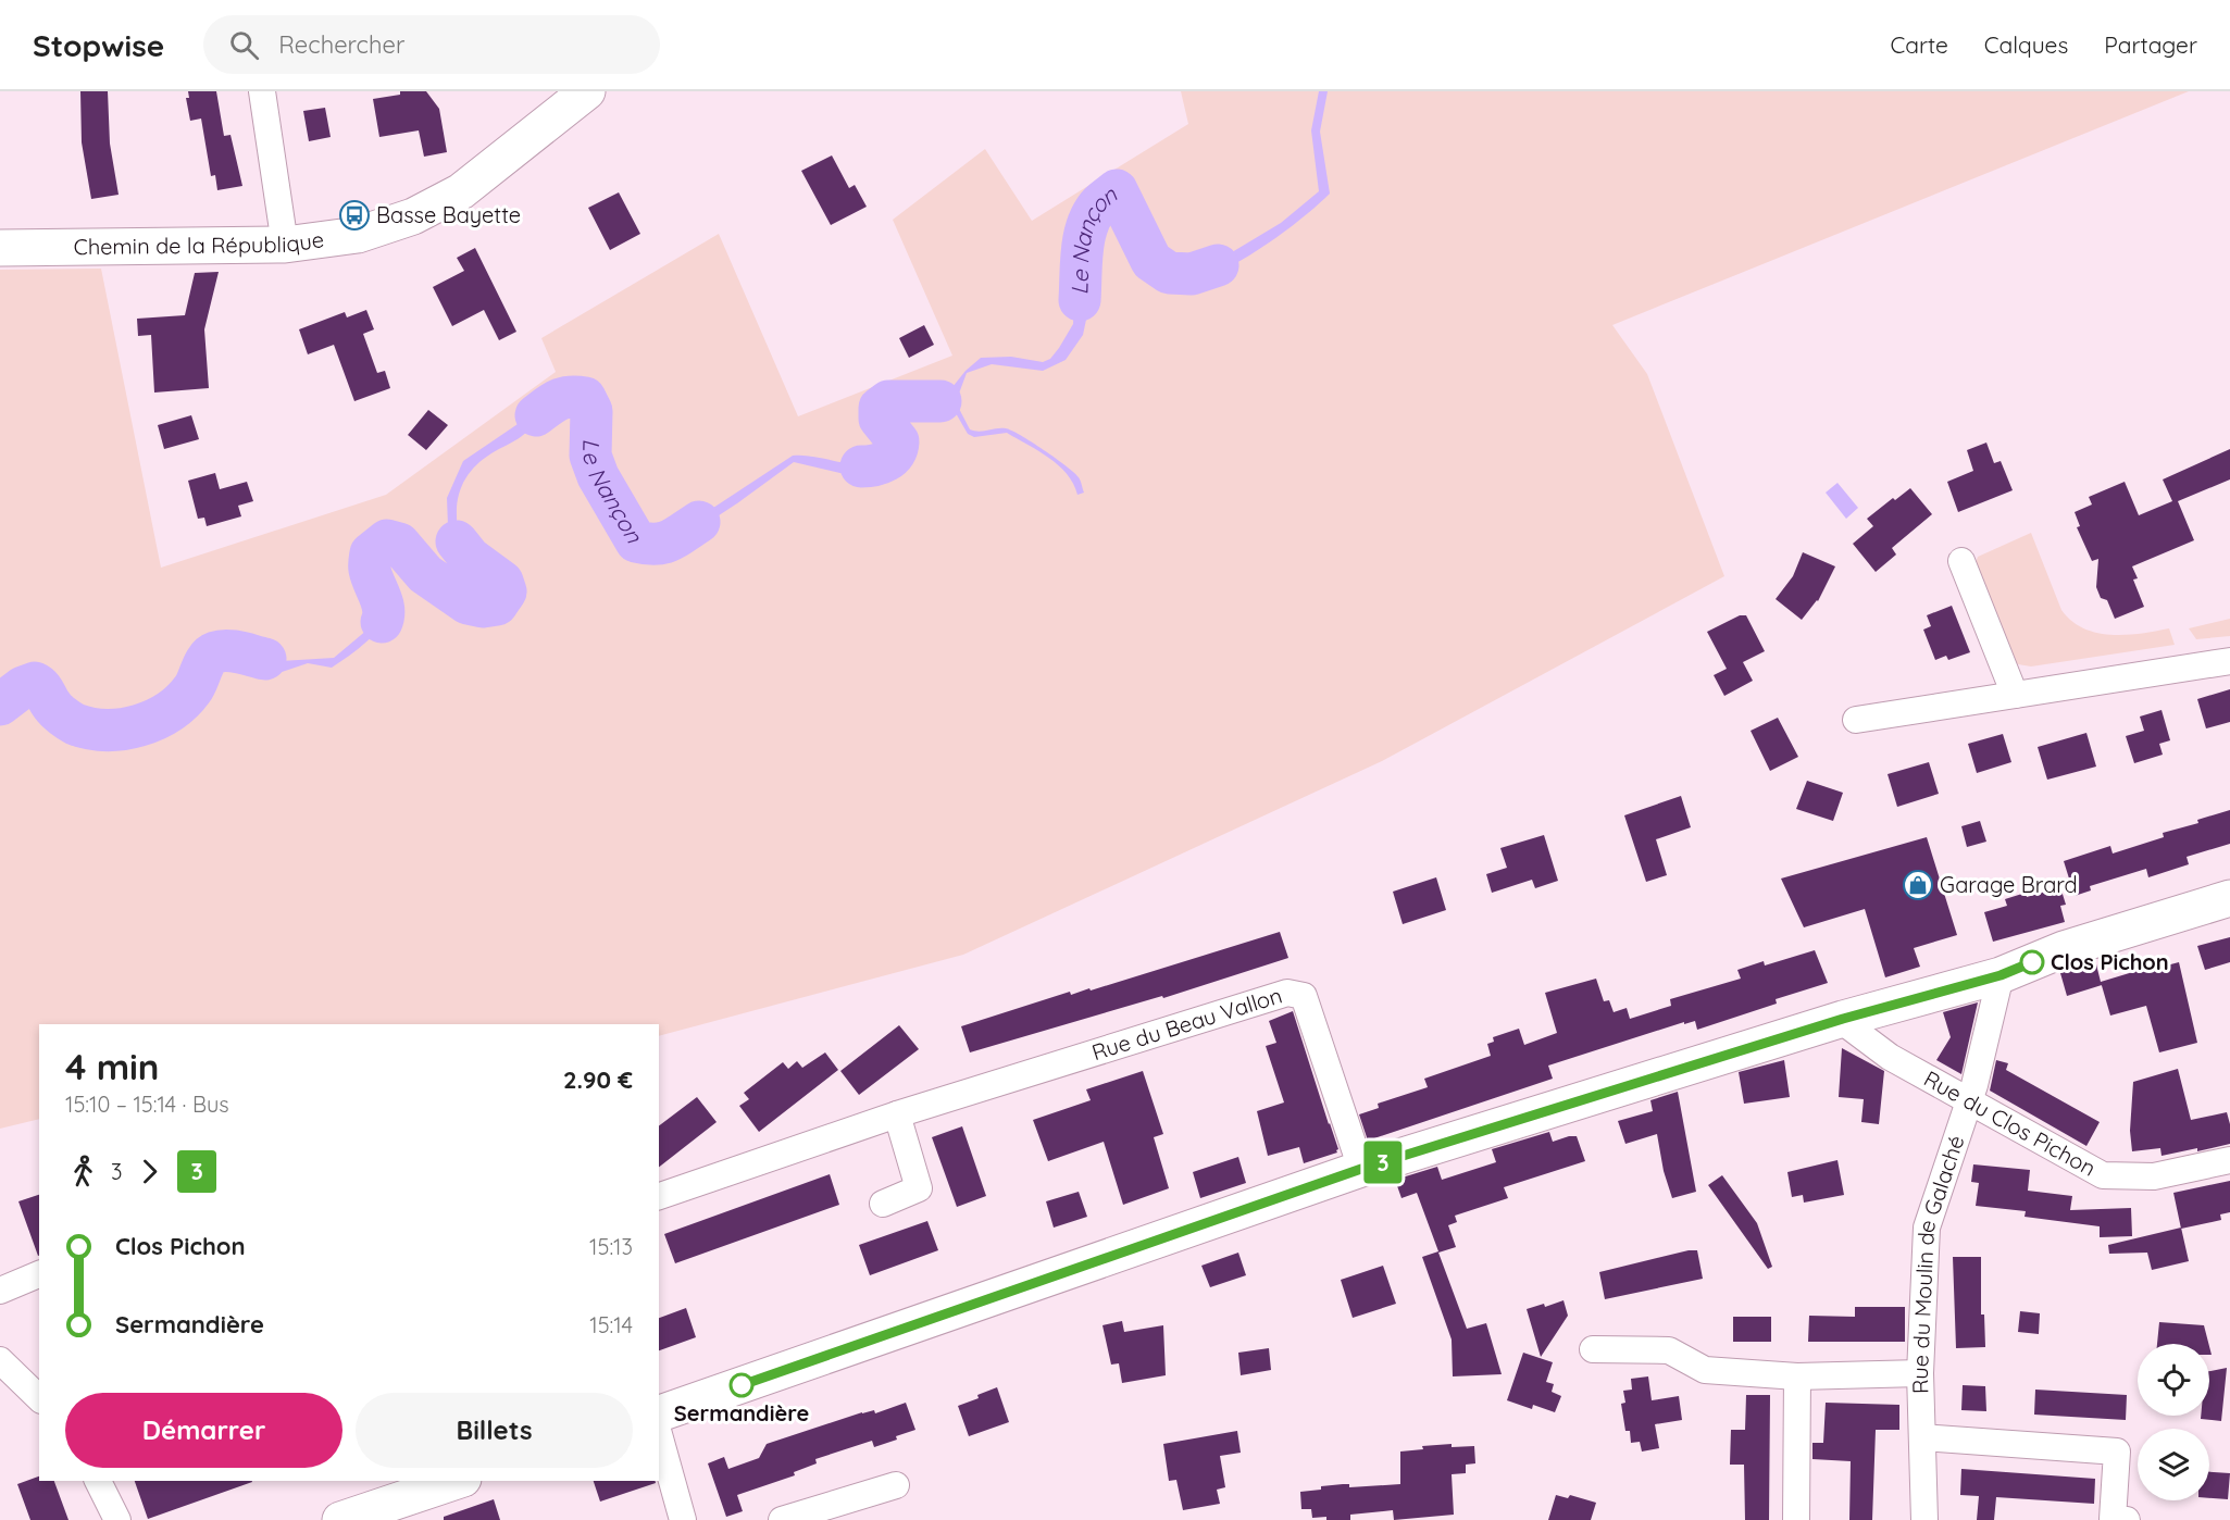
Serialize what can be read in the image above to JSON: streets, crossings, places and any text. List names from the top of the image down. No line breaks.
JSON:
{"streets":{"main road":["Chemin de la République"],"street":["Rue du Beau Vallon","Rue du Clos Pichon","Rue du Moulin de Galaché"]},"crossings":[["Rue du Clos Pichon","Rue du Moulin de Galaché"]],"water":["Le Nançon"],"places":{"bus stop":["Basse Bayette"],"shop":["Garage Brard"],"other":["Clos Pichon","Sermandière"]},"lines":["bus line 3"],"page":{"header":"Stopwise","search":"Rechercher","nav":["Carte","Calques","Partager"],"on_map":"3","heading":["4 min","15:10 – 15:14 · Bus","2.90 €"],"legs":["3","3"],"list":[{"name":"Clos Pichon","value":"15:13"},{"name":"Sermandière","value":"15:14"}],"buttons":["Démarrer","Billets"]}}
